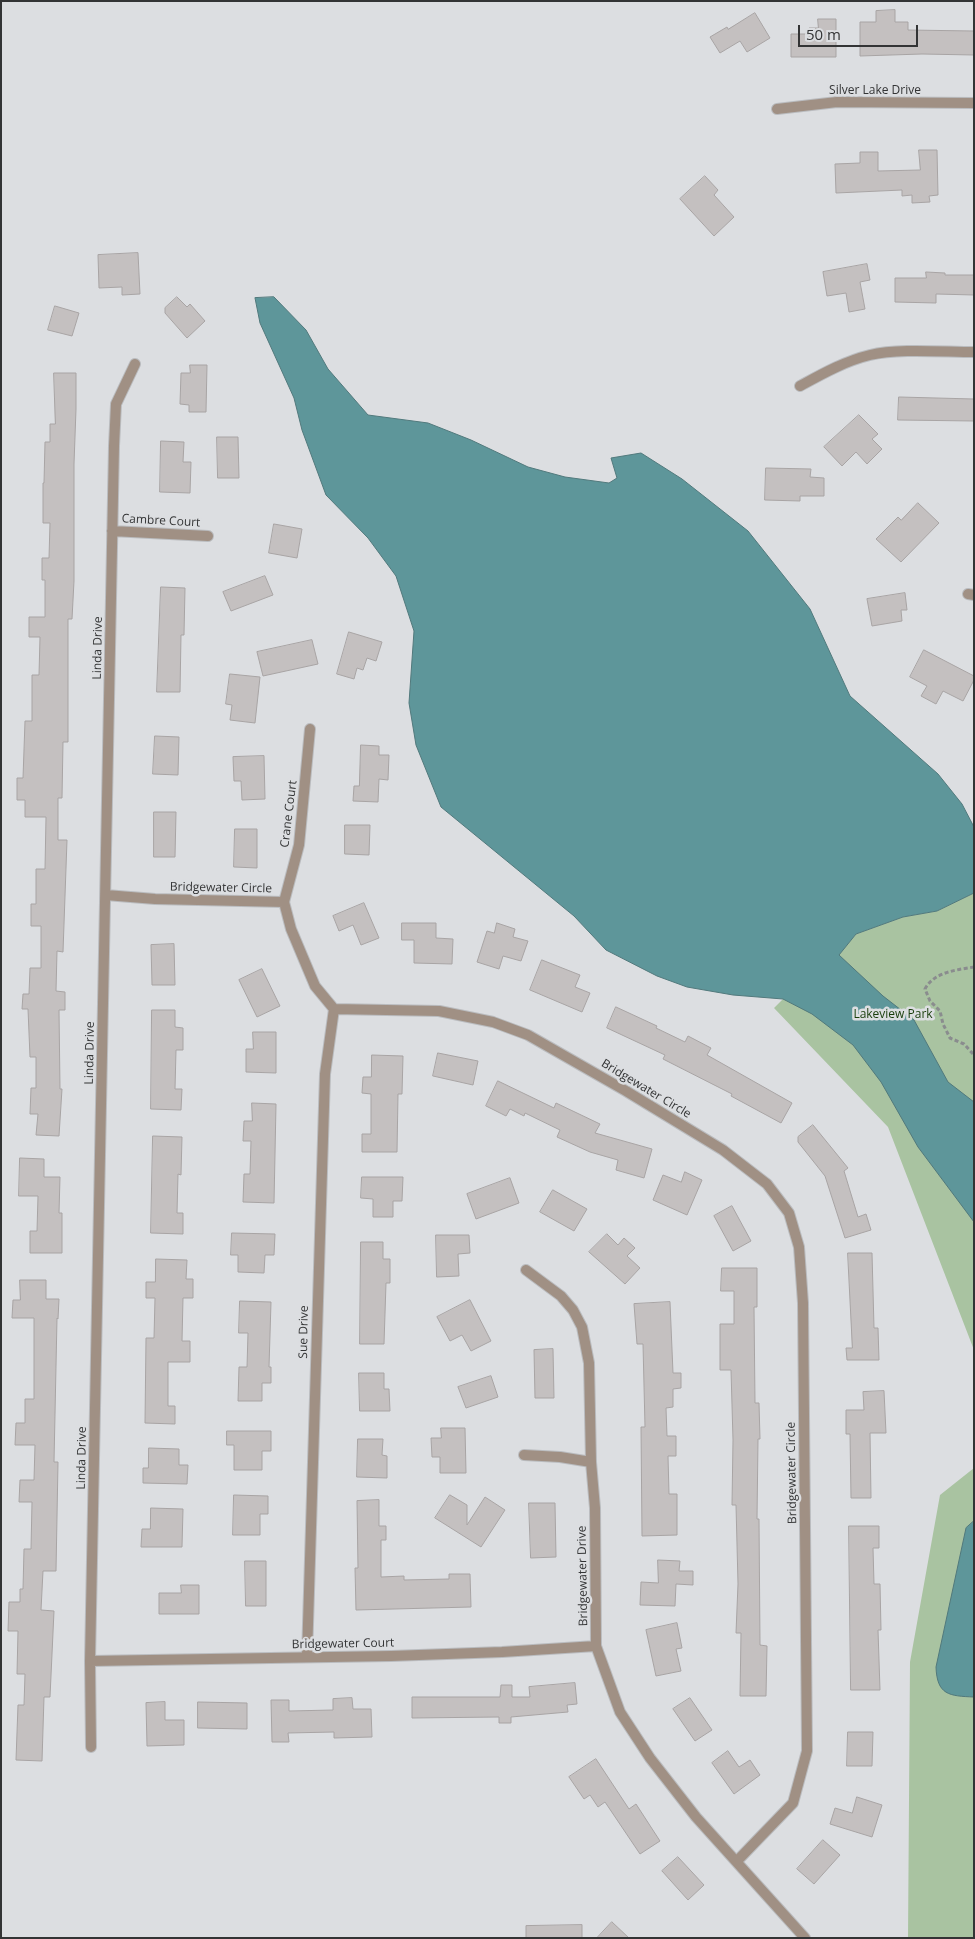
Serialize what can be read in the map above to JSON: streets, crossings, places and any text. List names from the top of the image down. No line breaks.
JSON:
{"streets":{"street":["Silver Lake Drive","Cambre Court","Linda Drive","Crane Court","Bridgewater Circle","Sue Drive","Bridgewater Drive","Bridgewater Court"]},"crossings":[["Cambre Court","Linda Drive"],["Linda Drive","Bridgewater Circle"],["Linda Drive","Bridgewater Court"],["Crane Court","Bridgewater Circle"],["Bridgewater Circle","Sue Drive"],["Bridgewater Circle","Bridgewater Drive"],["Sue Drive","Bridgewater Court"],["Bridgewater Drive","Bridgewater Court"]],"parks":["Lakeview Park"],"scale_bar":"50 m"}
